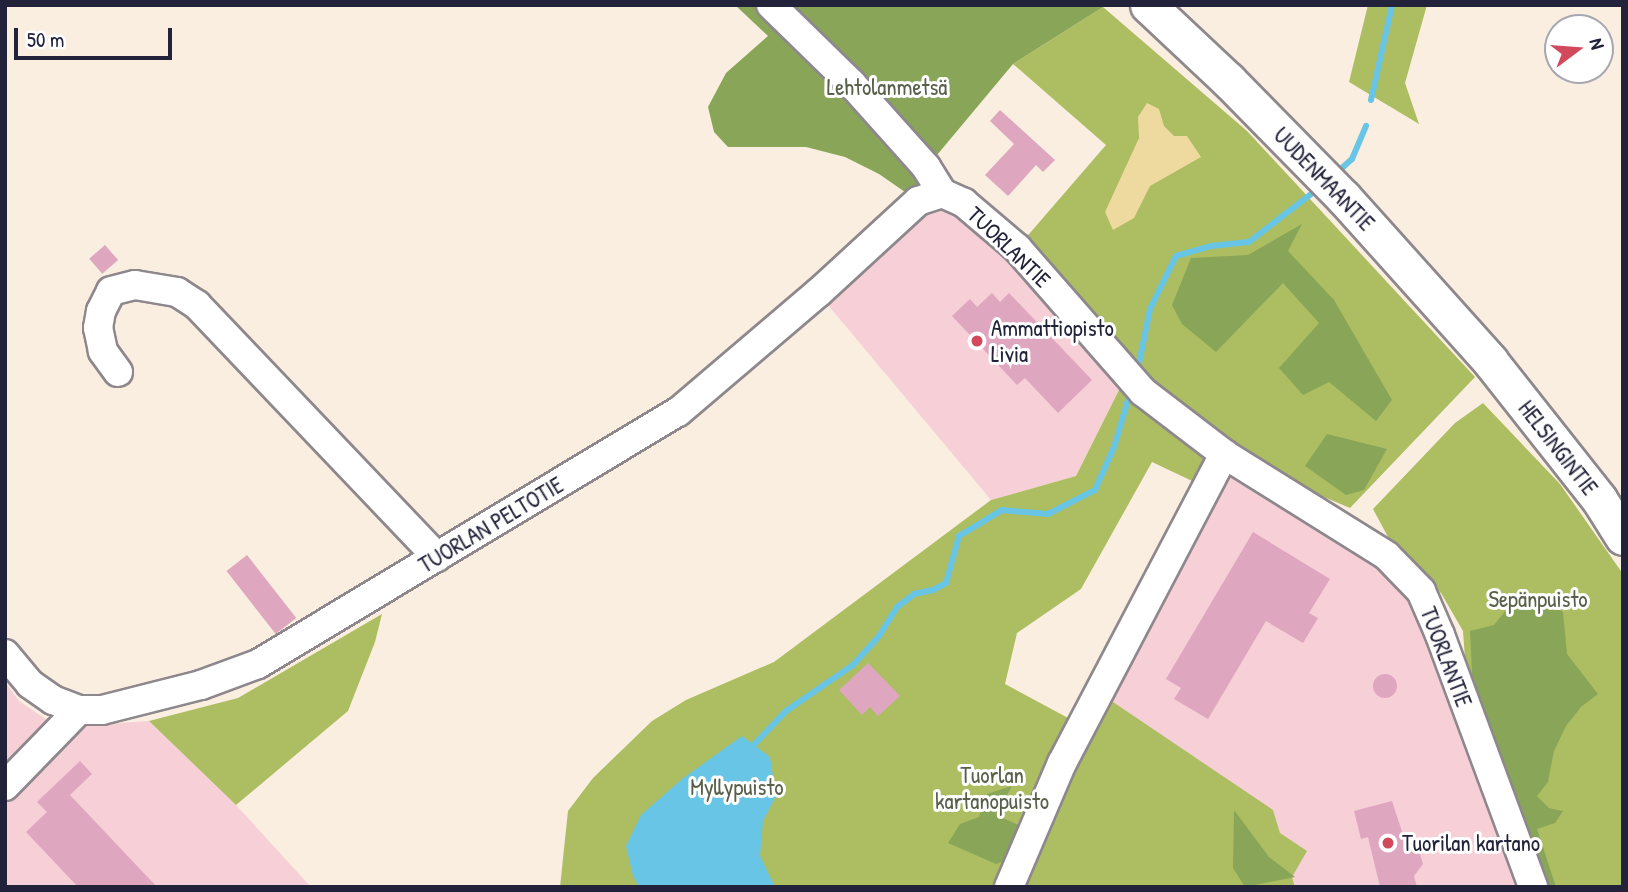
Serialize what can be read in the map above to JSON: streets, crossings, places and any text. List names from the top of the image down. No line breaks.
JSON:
{"streets":{"main road":["UUDENMAANTIE","HELSINGINTIE"],"street":["TUORLANTIE","TUORLAN PELTOTIE"]},"crossings":[["UUDENMAANTIE","HELSINGINTIE"],["TUORLANTIE","TUORLAN PELTOTIE"]],"parks":["Lehtolanmetsä","Sepänpuisto","Tuorlan kartanopuisto","Myllypuisto"],"places":["Ammattiopisto Livia","Tuorilan kartano"],"scale_bar":"50 m","north":"right"}
